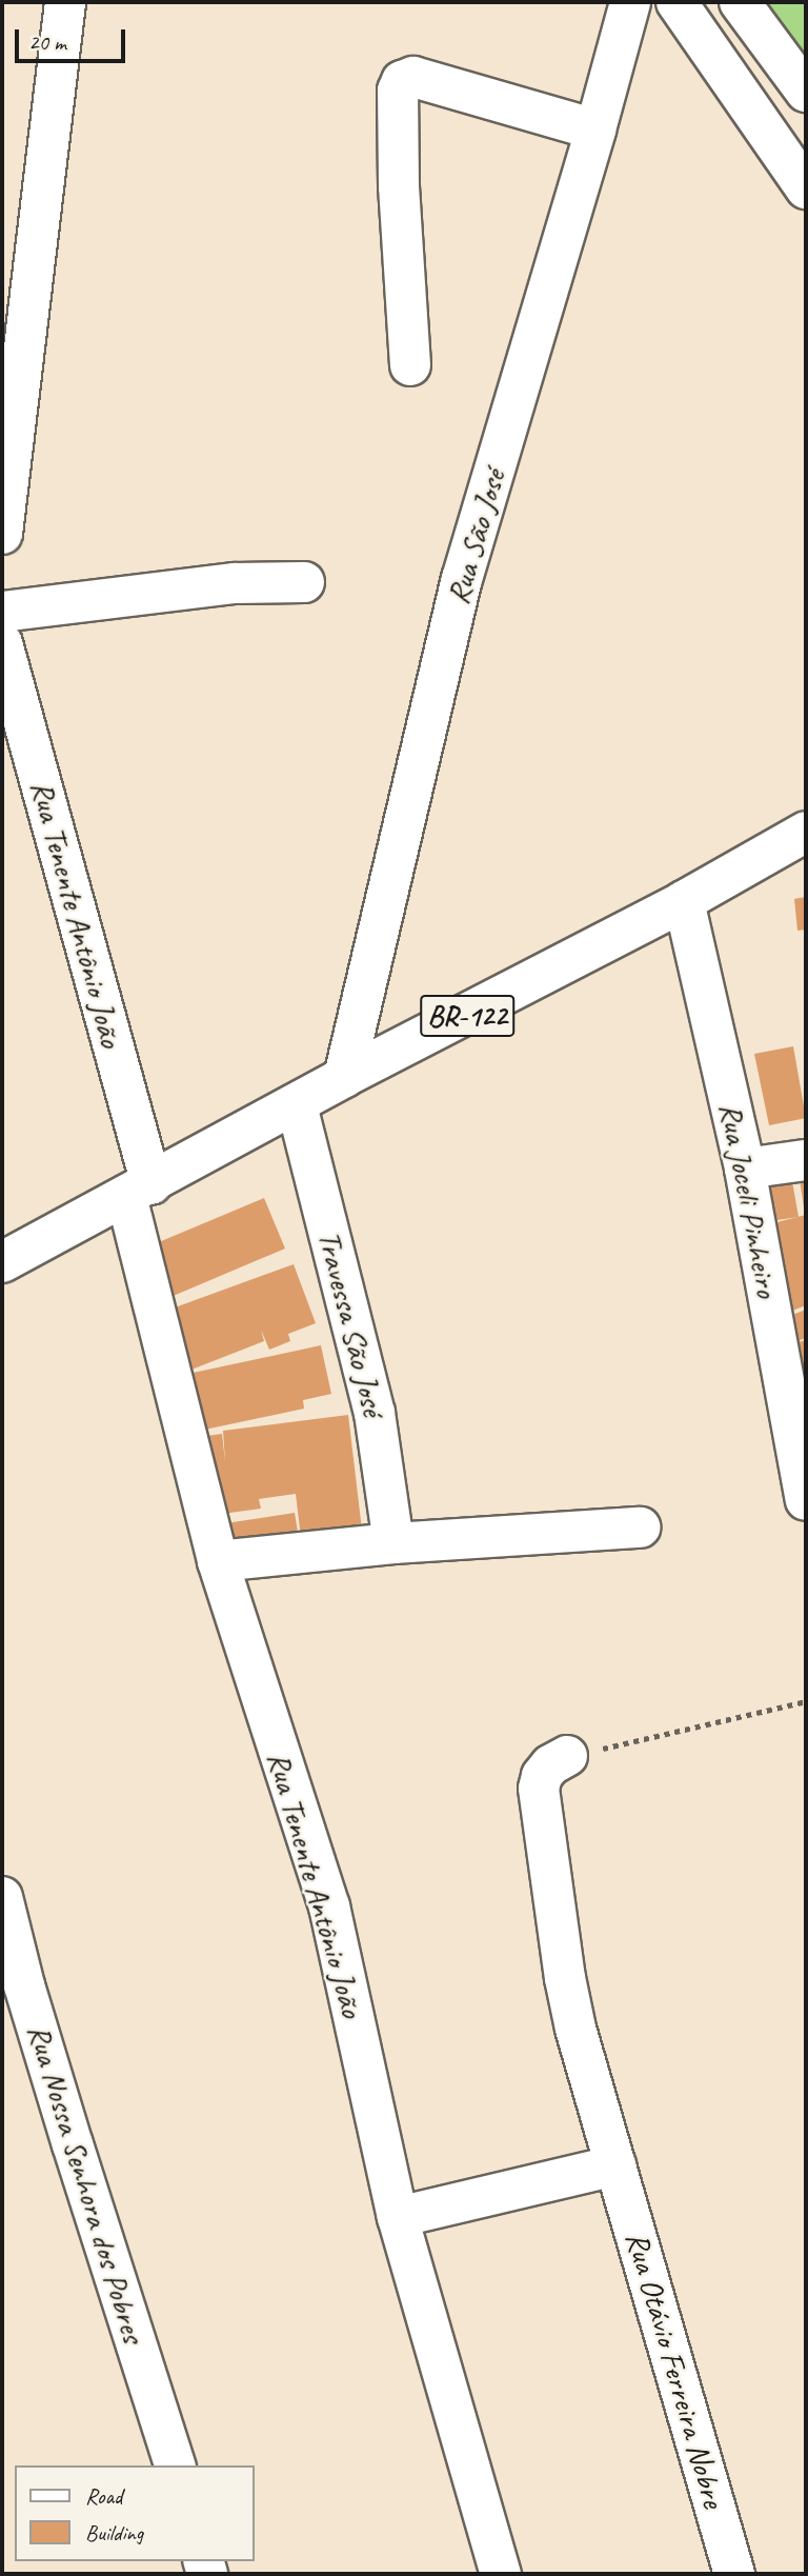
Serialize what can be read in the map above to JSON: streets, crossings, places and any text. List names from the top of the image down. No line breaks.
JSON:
{"streets":{"main road":["Rua São José","Rua Tenente Antônio João","BR-122","Rua Joceli Pinheiro","Travessa São José","Rua Nossa Senhora dos Pobres","Rua Otávio Ferreira Nobre"]},"crossings":[["Rua São José","BR-122"],["Rua Tenente Antônio João","BR-122"],["BR-122","Rua Joceli Pinheiro"],["BR-122","Travessa São José"]],"legend":["Road","Building"],"scale_bar":"20 m"}
